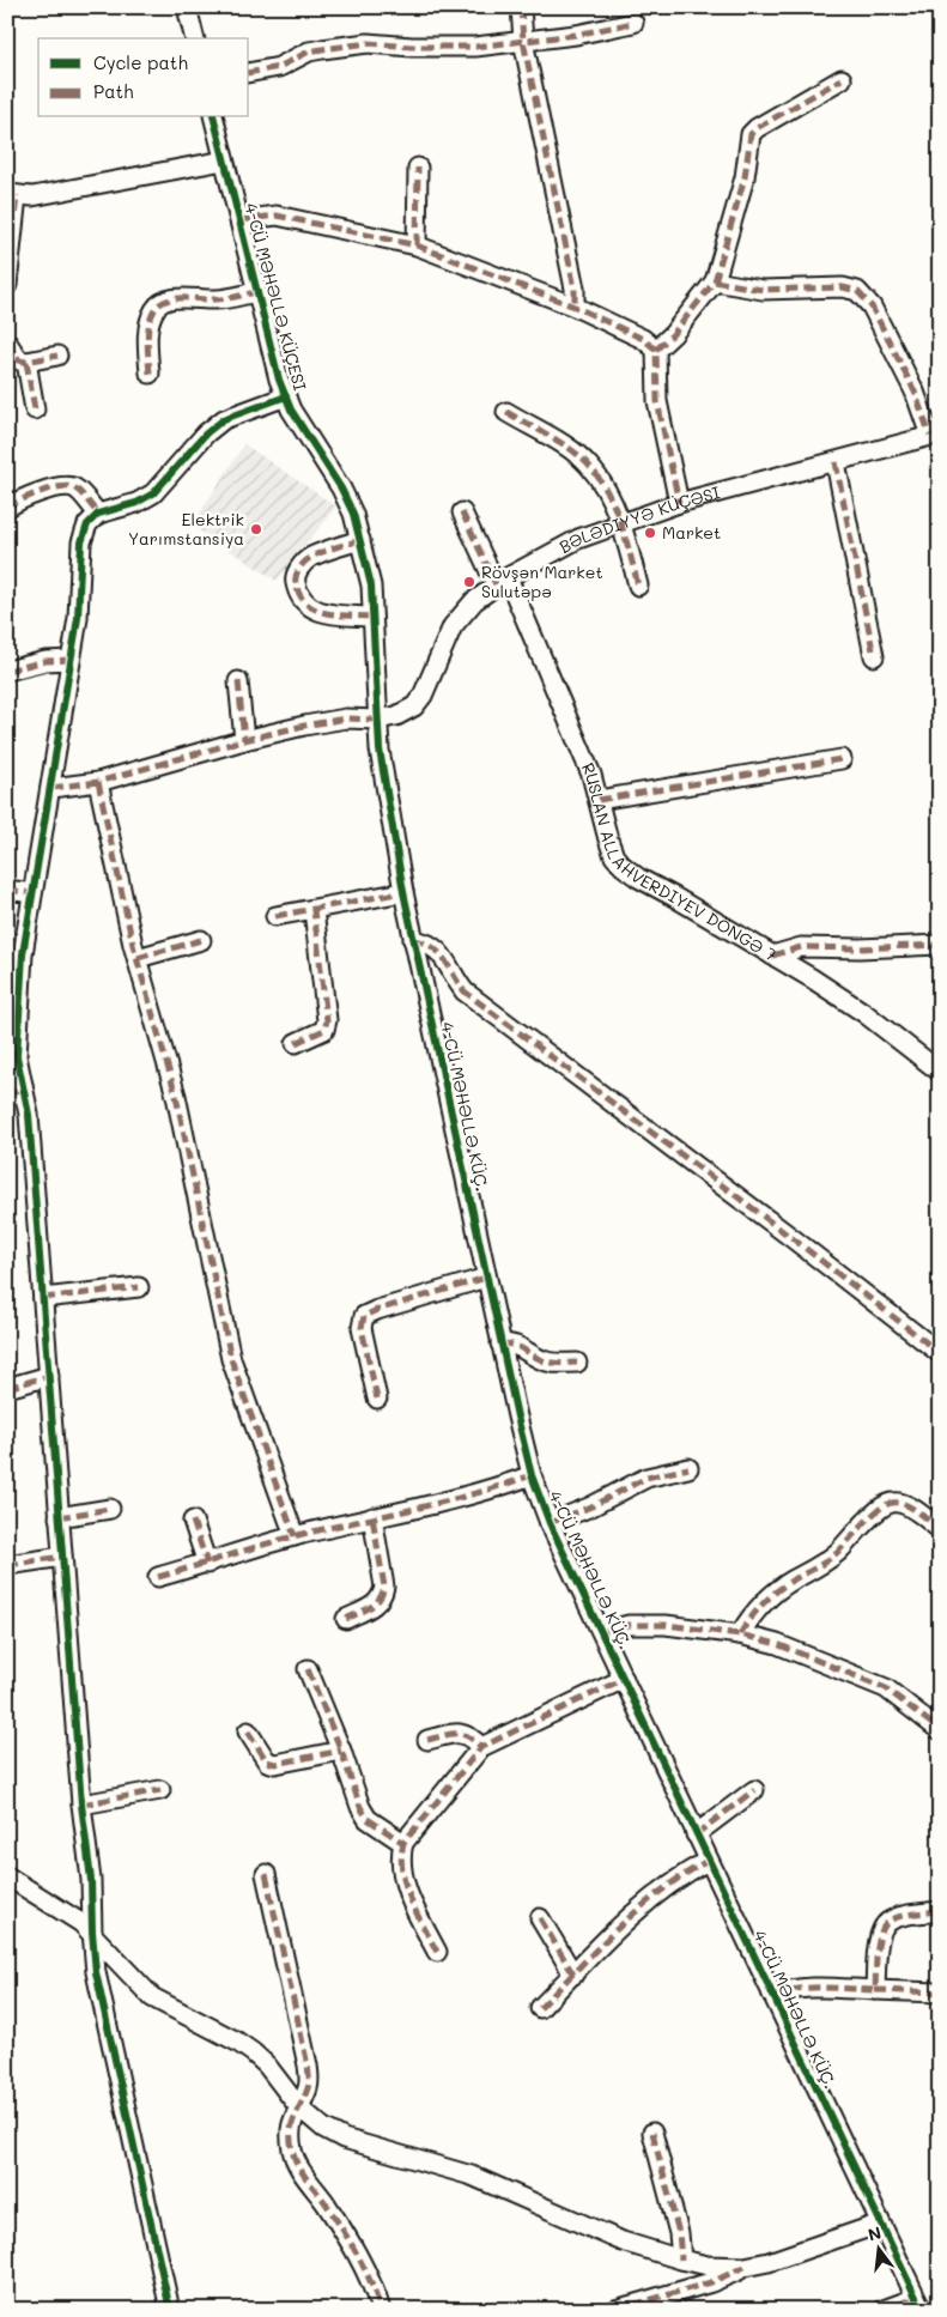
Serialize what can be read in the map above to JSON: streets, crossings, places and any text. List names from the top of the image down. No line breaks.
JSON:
{"streets":{"street":["4-CÜ MƏHƏLLƏ KÜÇESI","BƏLƏDIYYƏ KÜÇƏSI","RUSLAN ALLAHVERDIYEV DÖNGƏ 7","4-CÜ MƏHƏLLƏ KÜÇ."]},"crossings":[["4-CÜ MƏHƏLLƏ KÜÇESI","BƏLƏDIYYƏ KÜÇƏSI"],["4-CÜ MƏHƏLLƏ KÜÇESI","4-CÜ MƏHƏLLƏ KÜÇ."],["BƏLƏDIYYƏ KÜÇƏSI","RUSLAN ALLAHVERDIYEV DÖNGƏ 7"],["BƏLƏDIYYƏ KÜÇƏSI","4-CÜ MƏHƏLLƏ KÜÇ."]],"places":["Elektrik Yarımstansiya","Market","Rövşən Market Sulutəpə"],"legend":["Cycle path","Path"],"north":"top"}
